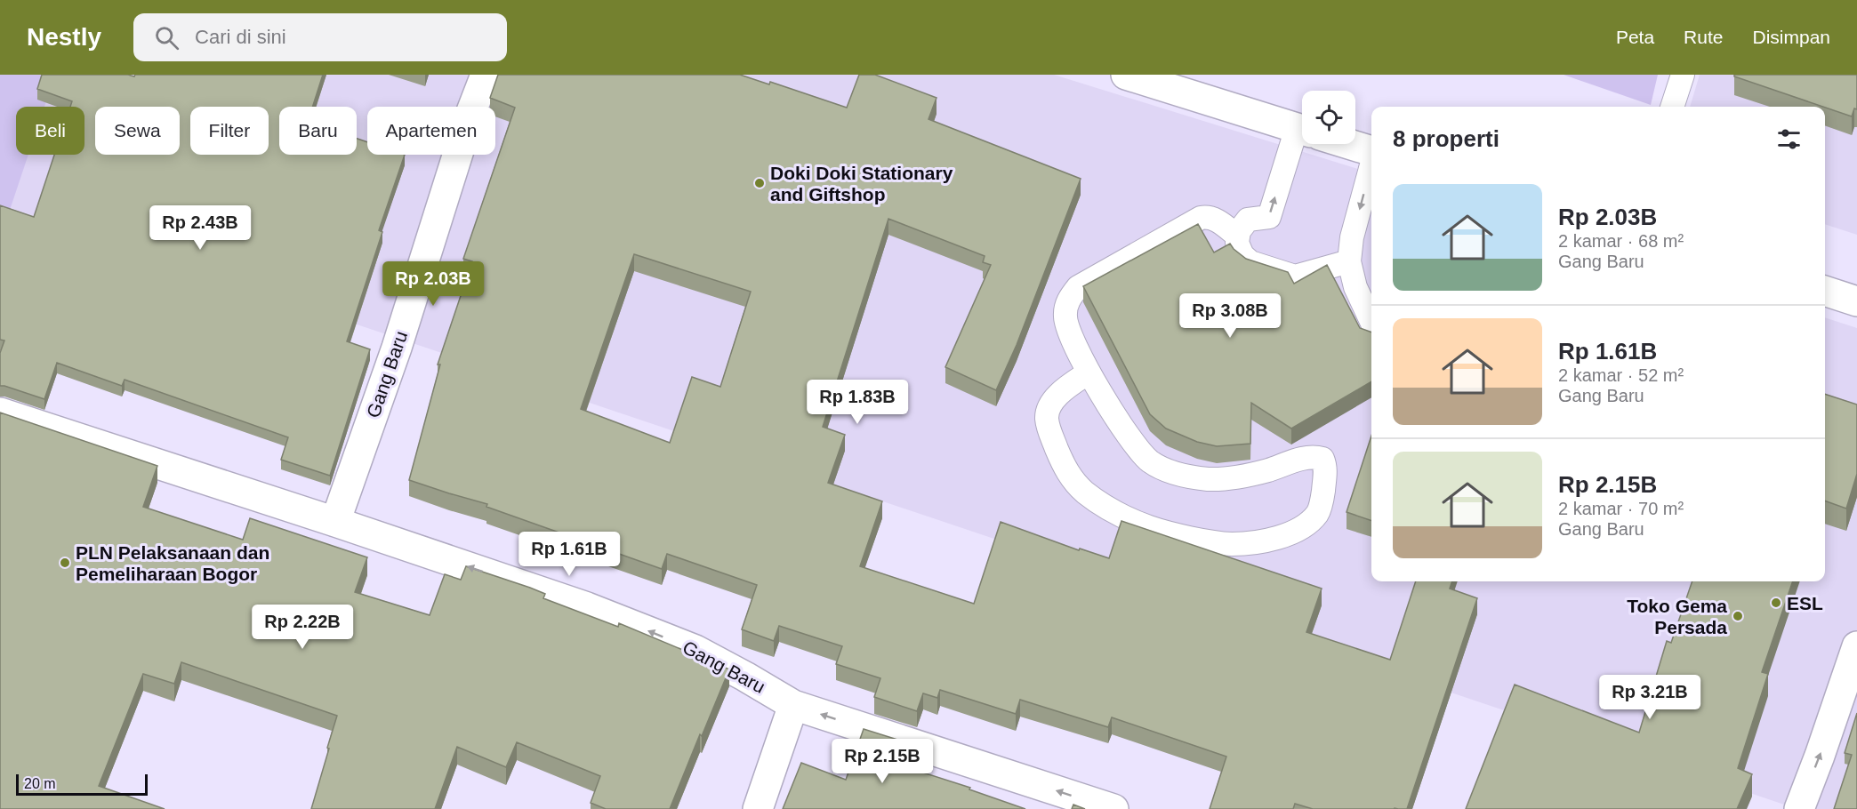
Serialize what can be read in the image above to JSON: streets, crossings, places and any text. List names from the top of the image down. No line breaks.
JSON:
{"streets":{"street":["Gang Baru"]},"one_way":["Gang Baru"],"places":["Doki Doki Stationary and Giftshop","PLN Pelaksanaan dan Pemeliharaan Bogor","ESL","Toko Gema Persada"],"scale_bar":"20 m","page":{"header":"Nestly","search":"Cari di sini","nav":["Peta","Rute","Disimpan"],"chip":["Beli","Sewa","Filter","Baru","Apartemen"],"heading":"8 properti","list":[{"name":"Rp 2.03B","note":"2 kamar · 68 m² · Gang Baru"},{"name":"Rp 1.61B","note":"2 kamar · 52 m² · Gang Baru"},{"name":"Rp 2.15B","note":"2 kamar · 70 m² · Gang Baru"}],"price":["Rp 2.43B","Rp 2.03B","Rp 3.08B","Rp 1.83B","Rp 1.61B","Rp 2.22B","Rp 3.21B","Rp 2.15B"],"scale":"20 m"}}
